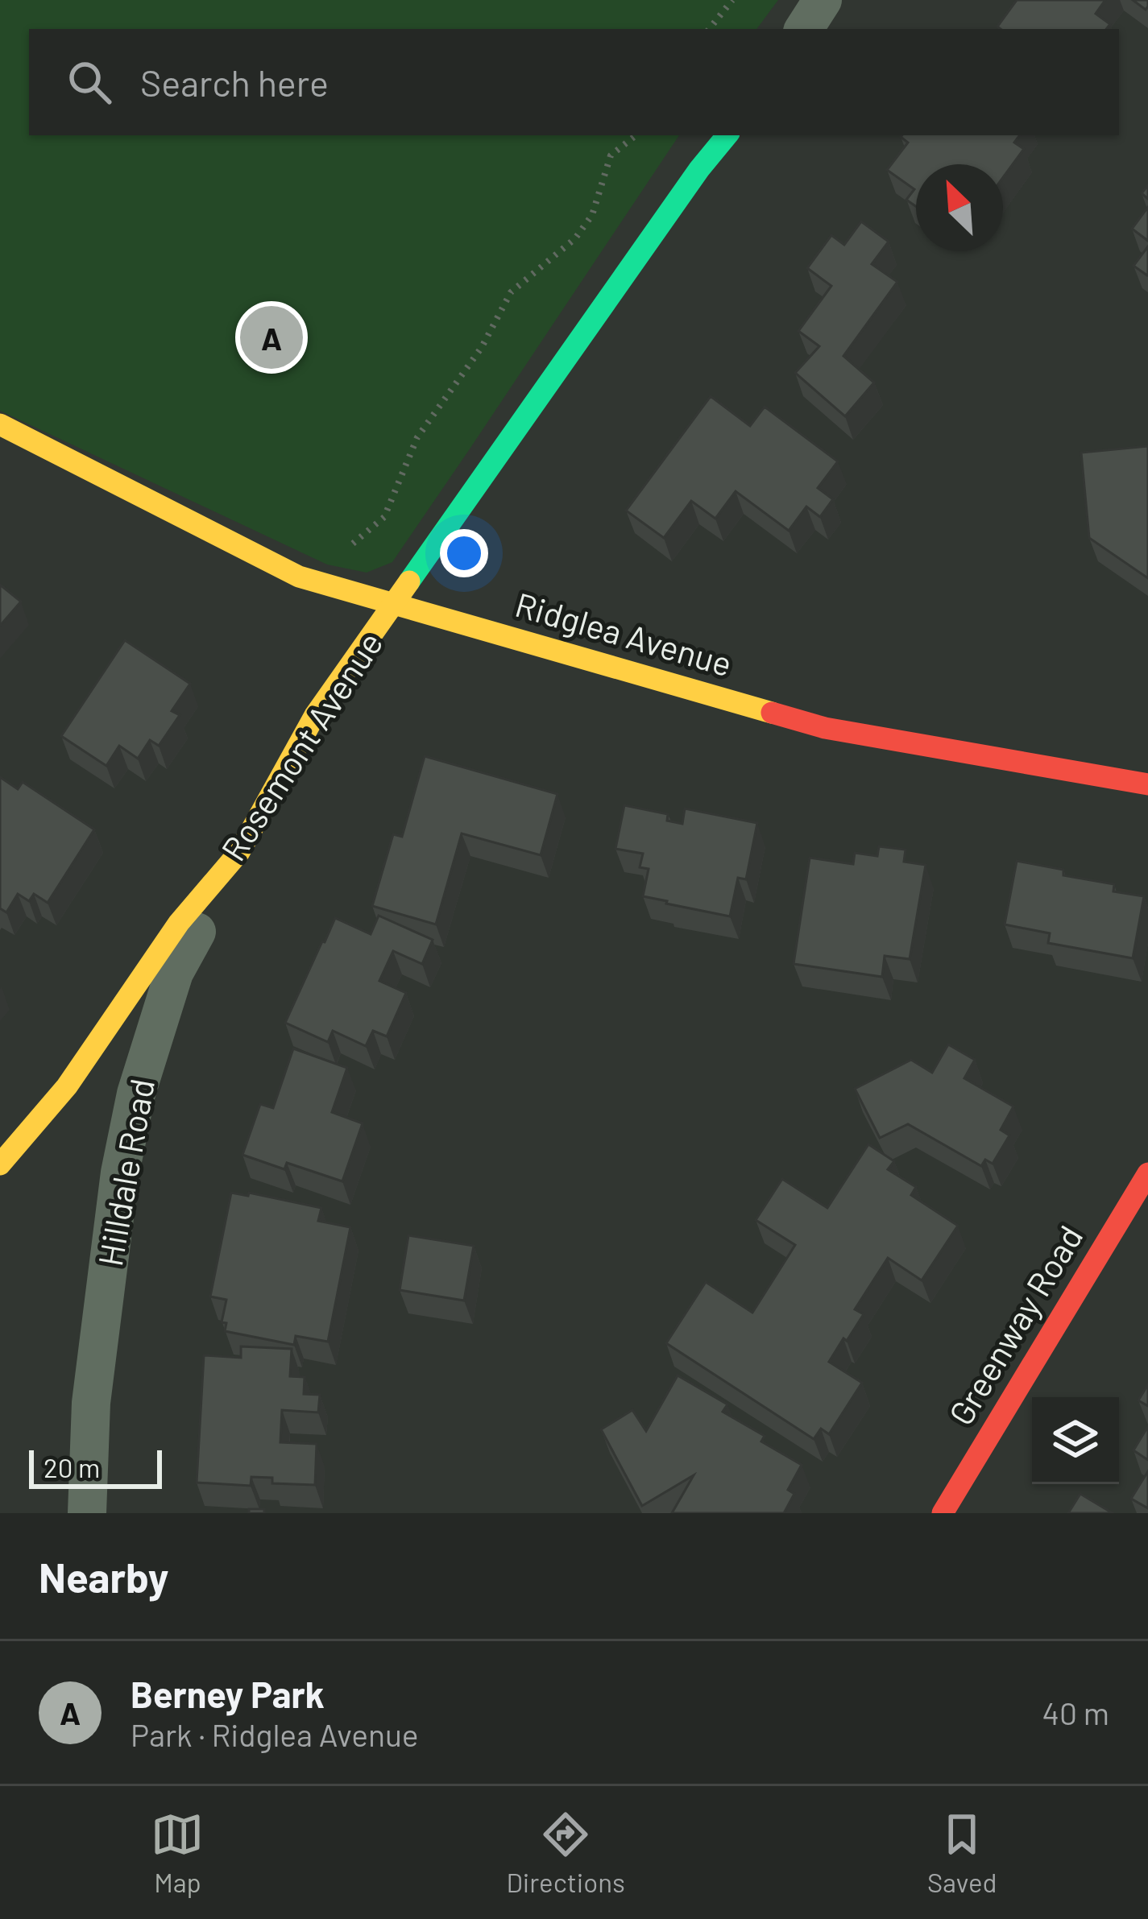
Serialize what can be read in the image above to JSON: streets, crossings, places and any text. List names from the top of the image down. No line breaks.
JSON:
{"streets":{"street":["Ridglea Avenue","Rosemont Avenue","Hilldale Road","Greenway Road"]},"crossings":[["Ridglea Avenue","Rosemont Avenue"],["Rosemont Avenue","Hilldale Road"]],"scale_bar":"20 m","north":"top left","page":{"search":"Search here","pins":"A","scale":"20 m","heading":"Nearby","list":[{"mark":"A","name":"Berney Park","note":"Park · Ridglea Avenue","value":"40 m"}],"nav":["Map","Directions","Saved"]}}
